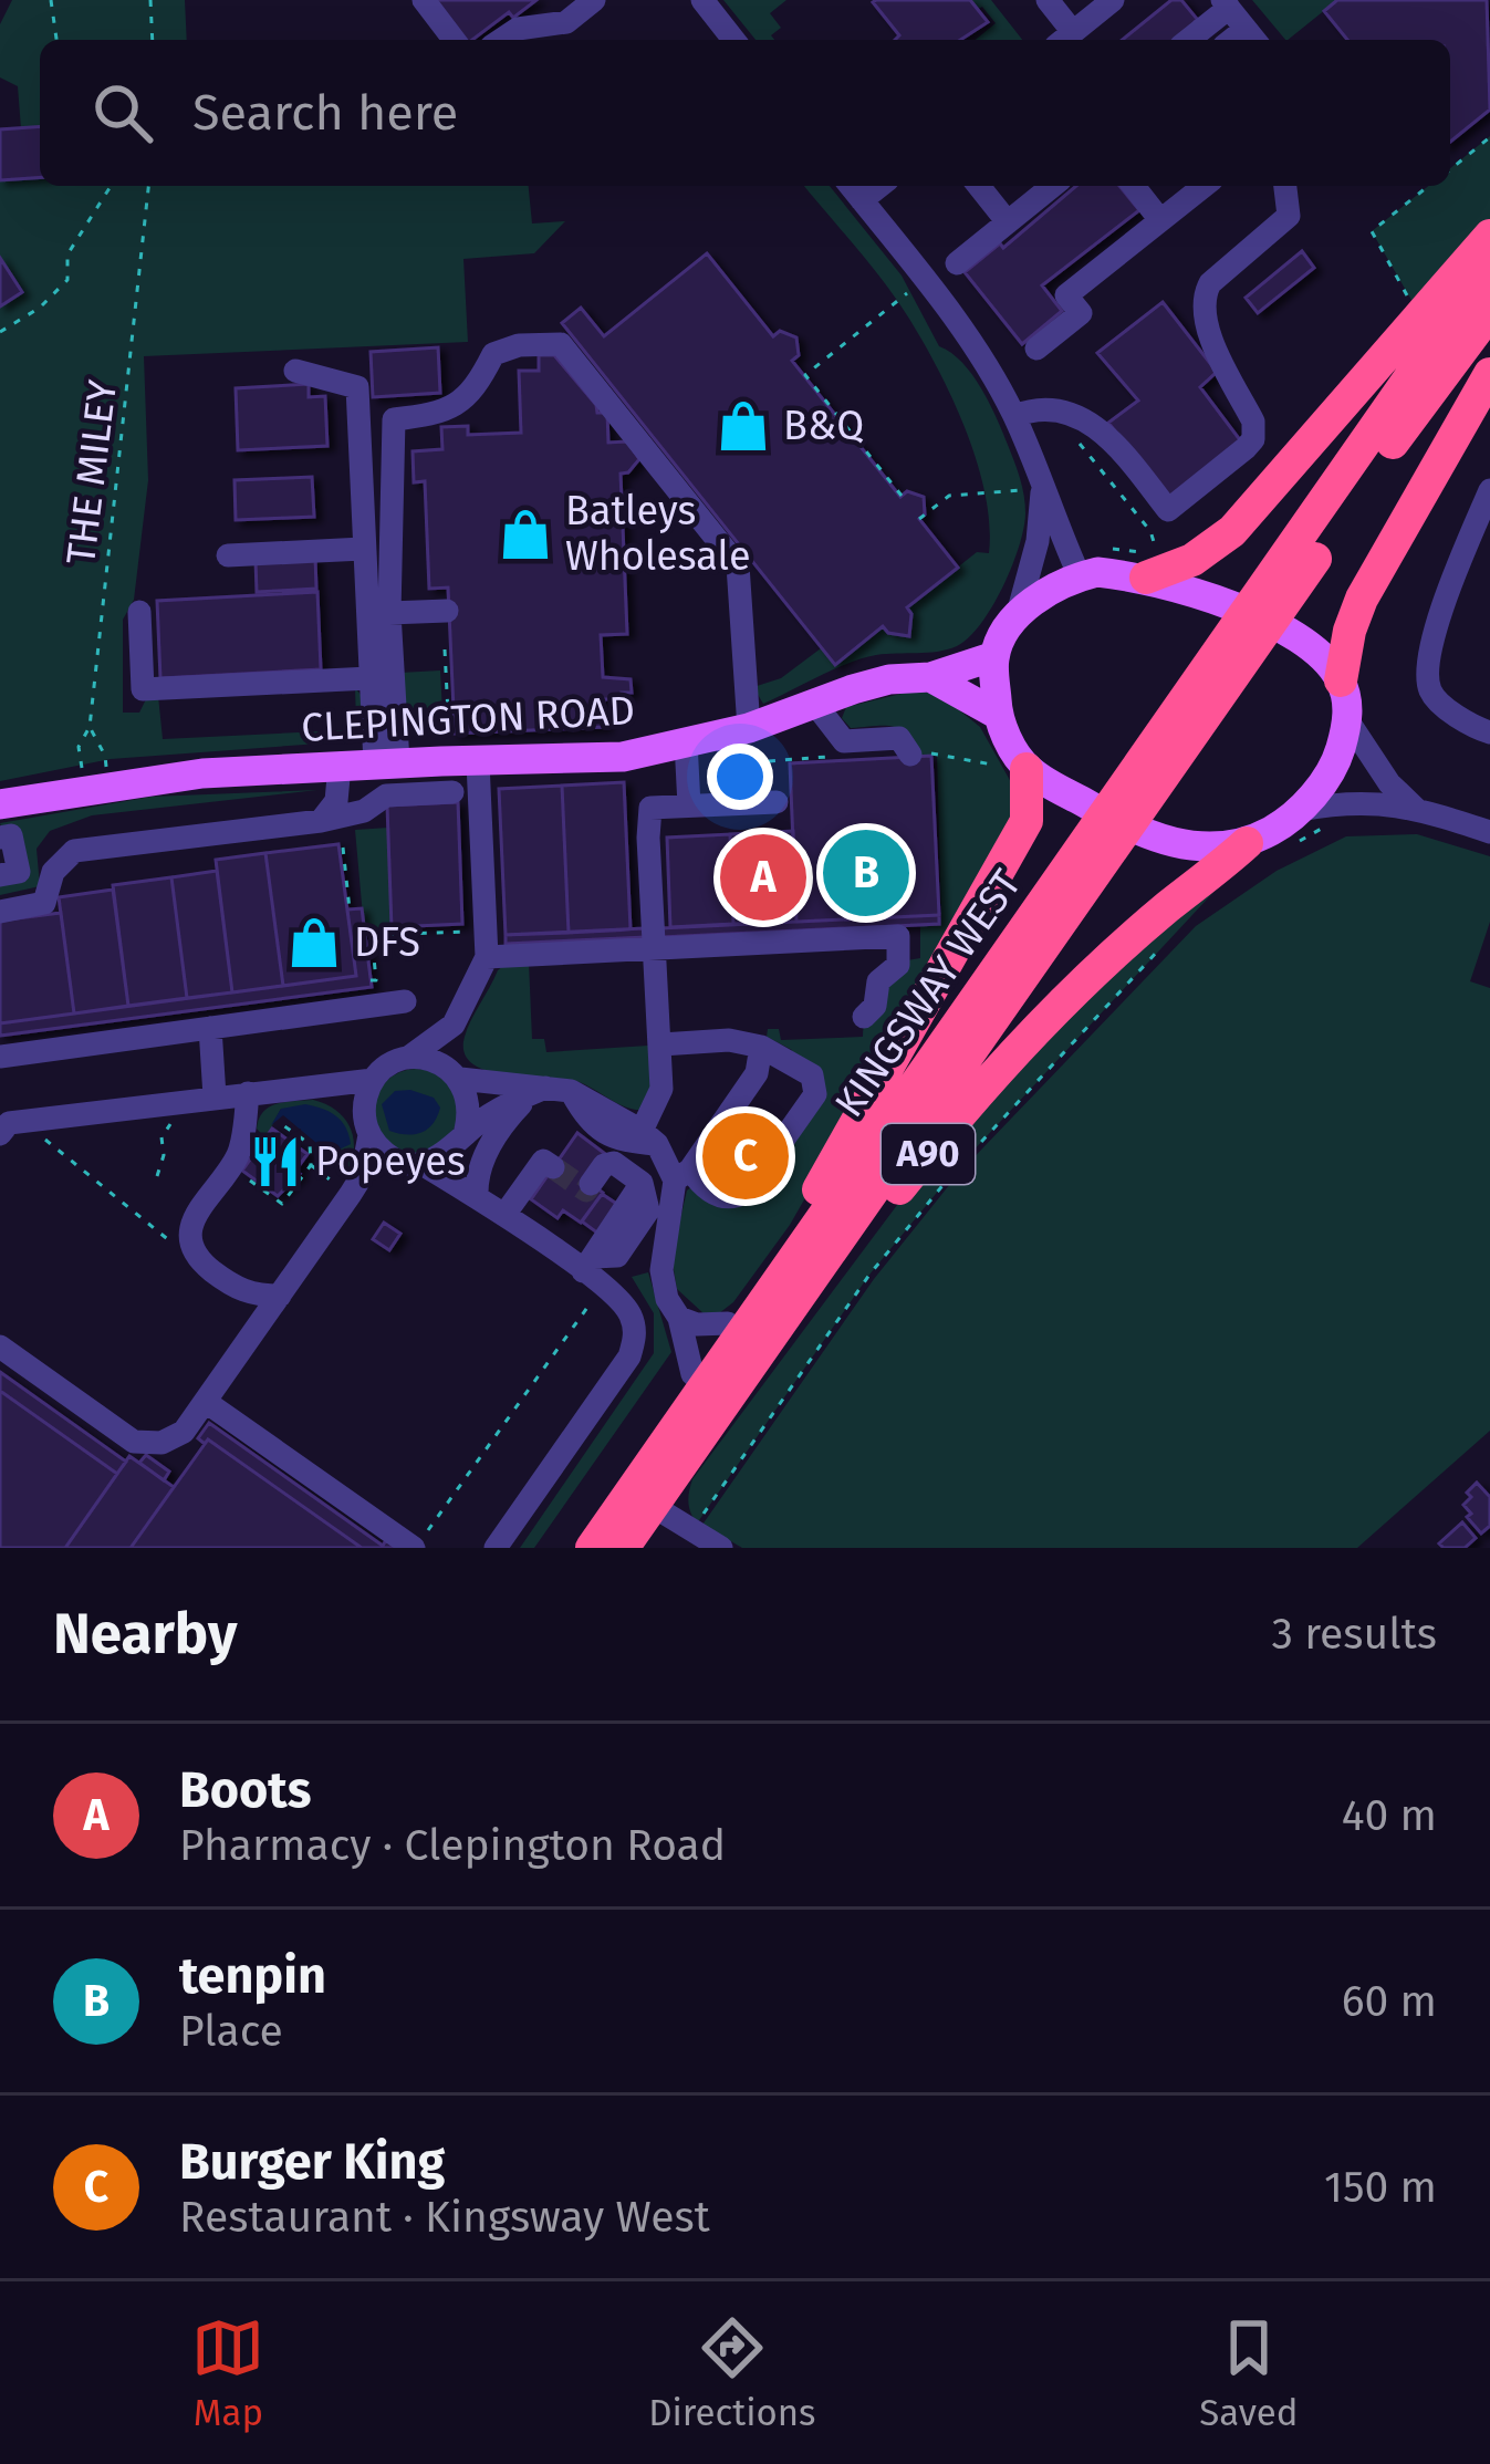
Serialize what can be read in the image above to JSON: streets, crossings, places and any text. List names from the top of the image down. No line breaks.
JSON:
{"streets":{"highway":["KINGSWAY WEST","A90"],"main road":["CLEPINGTON ROAD"],"path":["THE MILEY"]},"crossings":[["CLEPINGTON ROAD","A90"],["KINGSWAY WEST","A90"]],"places":{"shop":["B&Q","Batleys Wholesale","DFS"],"restaurant":["Popeyes"]},"page":{"search":"Search here","pins":["B","A","C"],"heading":["Nearby","3 results"],"list":[{"mark":"A","name":"Boots","note":"Pharmacy · Clepington Road","value":"40 m"},{"mark":"B","name":"tenpin","note":"Place","value":"60 m"},{"mark":"C","name":"Burger King","note":"Restaurant · Kingsway West","value":"150 m"}],"nav":["Map","Directions","Saved"]}}
